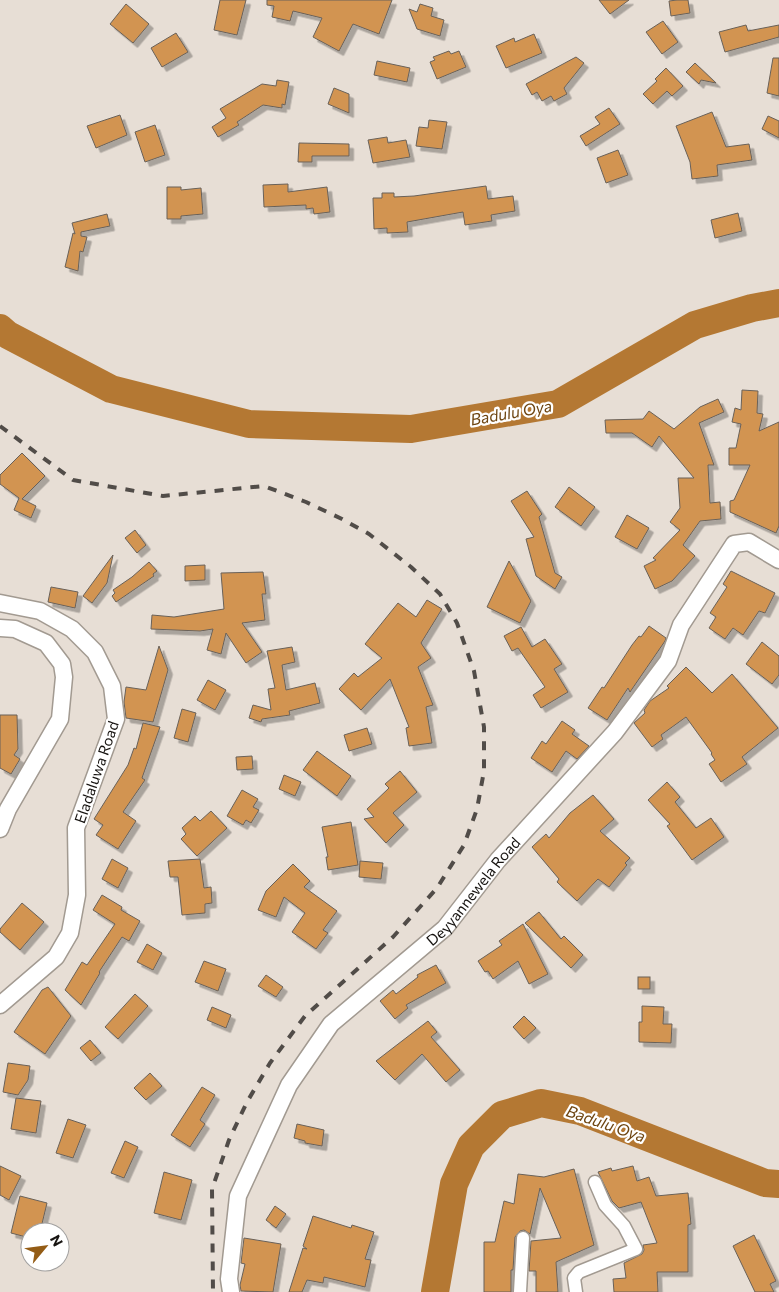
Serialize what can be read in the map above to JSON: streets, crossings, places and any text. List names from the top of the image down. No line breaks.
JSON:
{"streets":{"street":["Eladaluwa Road","Deyyannewela Road"]},"water":["Badulu Oya"],"north":"top right"}
